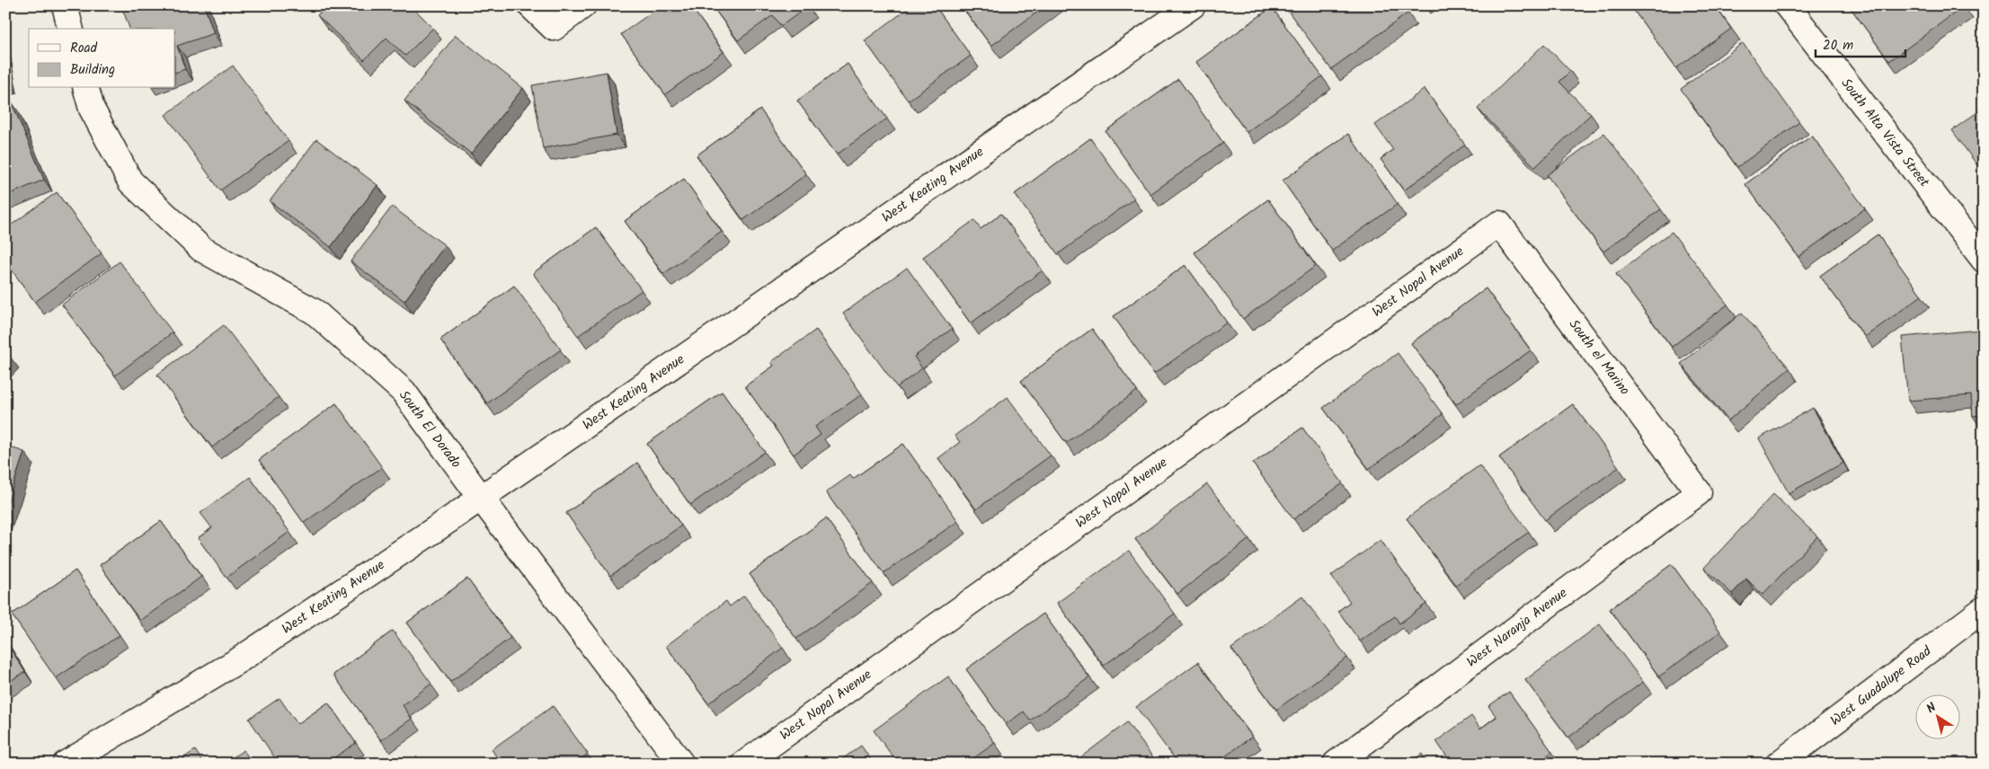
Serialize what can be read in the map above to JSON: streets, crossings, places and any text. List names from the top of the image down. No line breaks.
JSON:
{"streets":{"street":["South Alta Vista Street","West Keating Avenue","West Nopal Avenue","South el Marino","South El Dorado","West Naranja Avenue","West Guadalupe Road"]},"crossings":[["West Keating Avenue","South El Dorado"],["West Nopal Avenue","South el Marino"],["South el Marino","West Naranja Avenue"]],"legend":["Road","Building"],"scale_bar":"20 m","north":"top left"}
